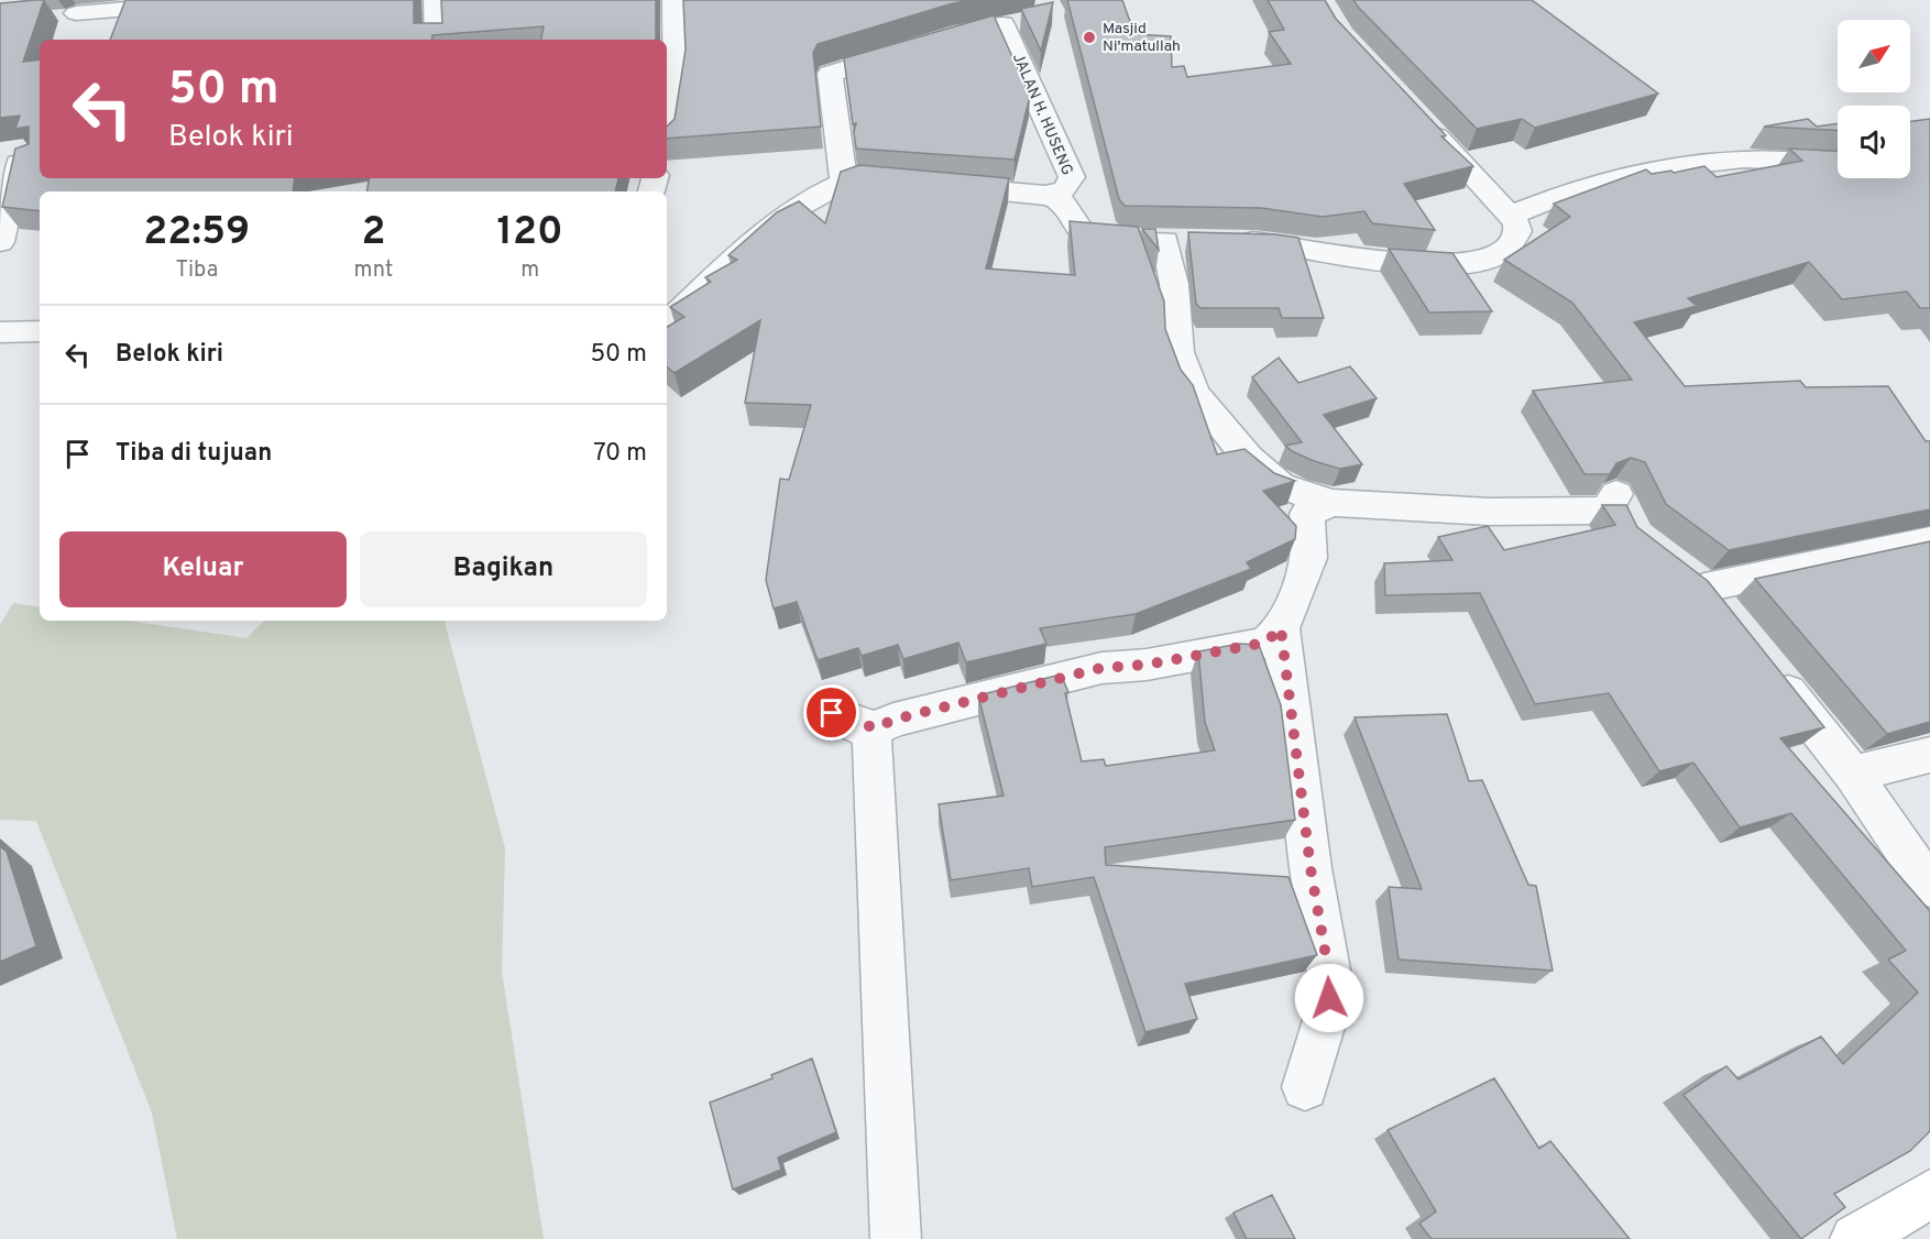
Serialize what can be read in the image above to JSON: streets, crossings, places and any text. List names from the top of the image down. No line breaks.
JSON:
{"streets":{"street":["JALAN H. HUSENG"]},"places":["Masjid Ni'matullah"],"north":"top right","page":{"turn":["50 m","Belok kiri"],"eta":["22:59","Tiba","2","mnt","120","m"],"list":[{"name":"Belok kiri","value":"50 m"},{"name":"Tiba di tujuan","value":"70 m"}],"buttons":["Keluar","Bagikan"]}}
